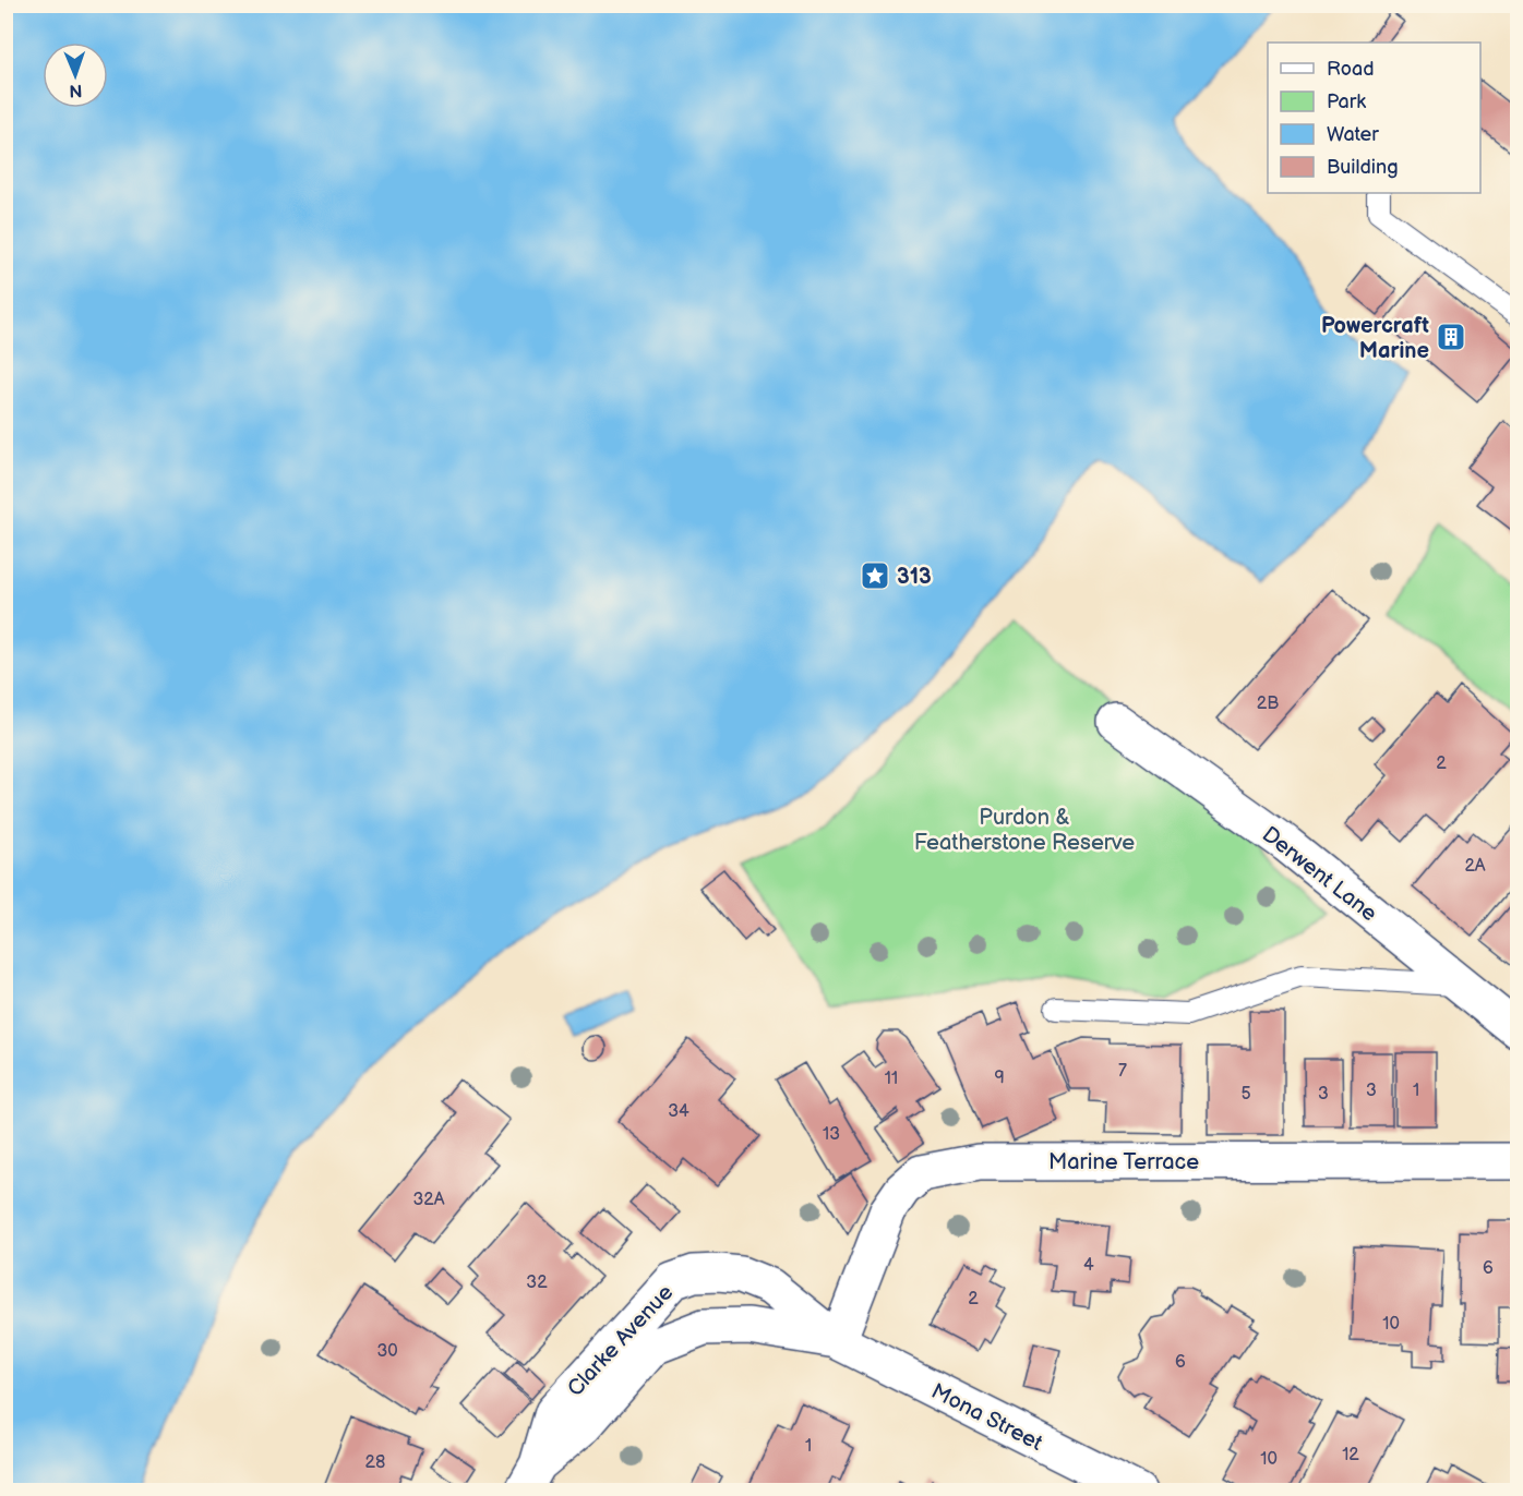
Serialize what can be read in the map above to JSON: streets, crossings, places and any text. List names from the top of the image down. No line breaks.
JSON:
{"streets":{"street":["Derwent Lane","Marine Terrace","Clarke Avenue","Mona Street"]},"crossings":[["Marine Terrace","Clarke Avenue"],["Marine Terrace","Mona Street"],["Clarke Avenue","Mona Street"]],"parks":["Purdon & Featherstone Reserve"],"places":{"building":["Powercraft Marine"],"place":["313"]},"house_numbers":["2B","2","2A","7","9","11","3","1","5","3","34","13","32A","4","6","32","2","10","30","6","1","12","10","28"],"legend":["Road","Park","Water","Building"],"north":"bottom"}
